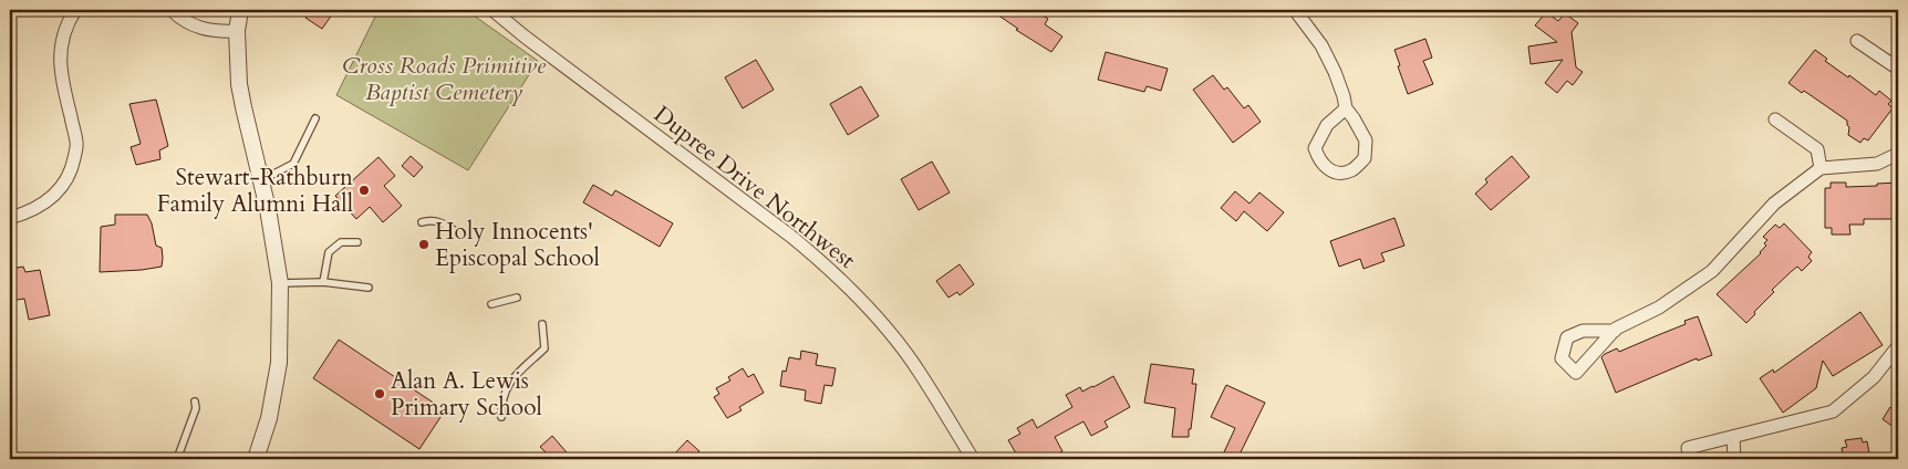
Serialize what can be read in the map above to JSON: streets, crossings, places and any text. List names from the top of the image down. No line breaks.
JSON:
{"streets":{"street":["Dupree Drive Northwest"]},"parks":["Cross Roads Primitive Baptist Cemetery"],"places":["Stewart-Rathburn Family Alumni Hall","Holy Innocents' Episcopal School","Alan A. Lewis Primary School"]}
